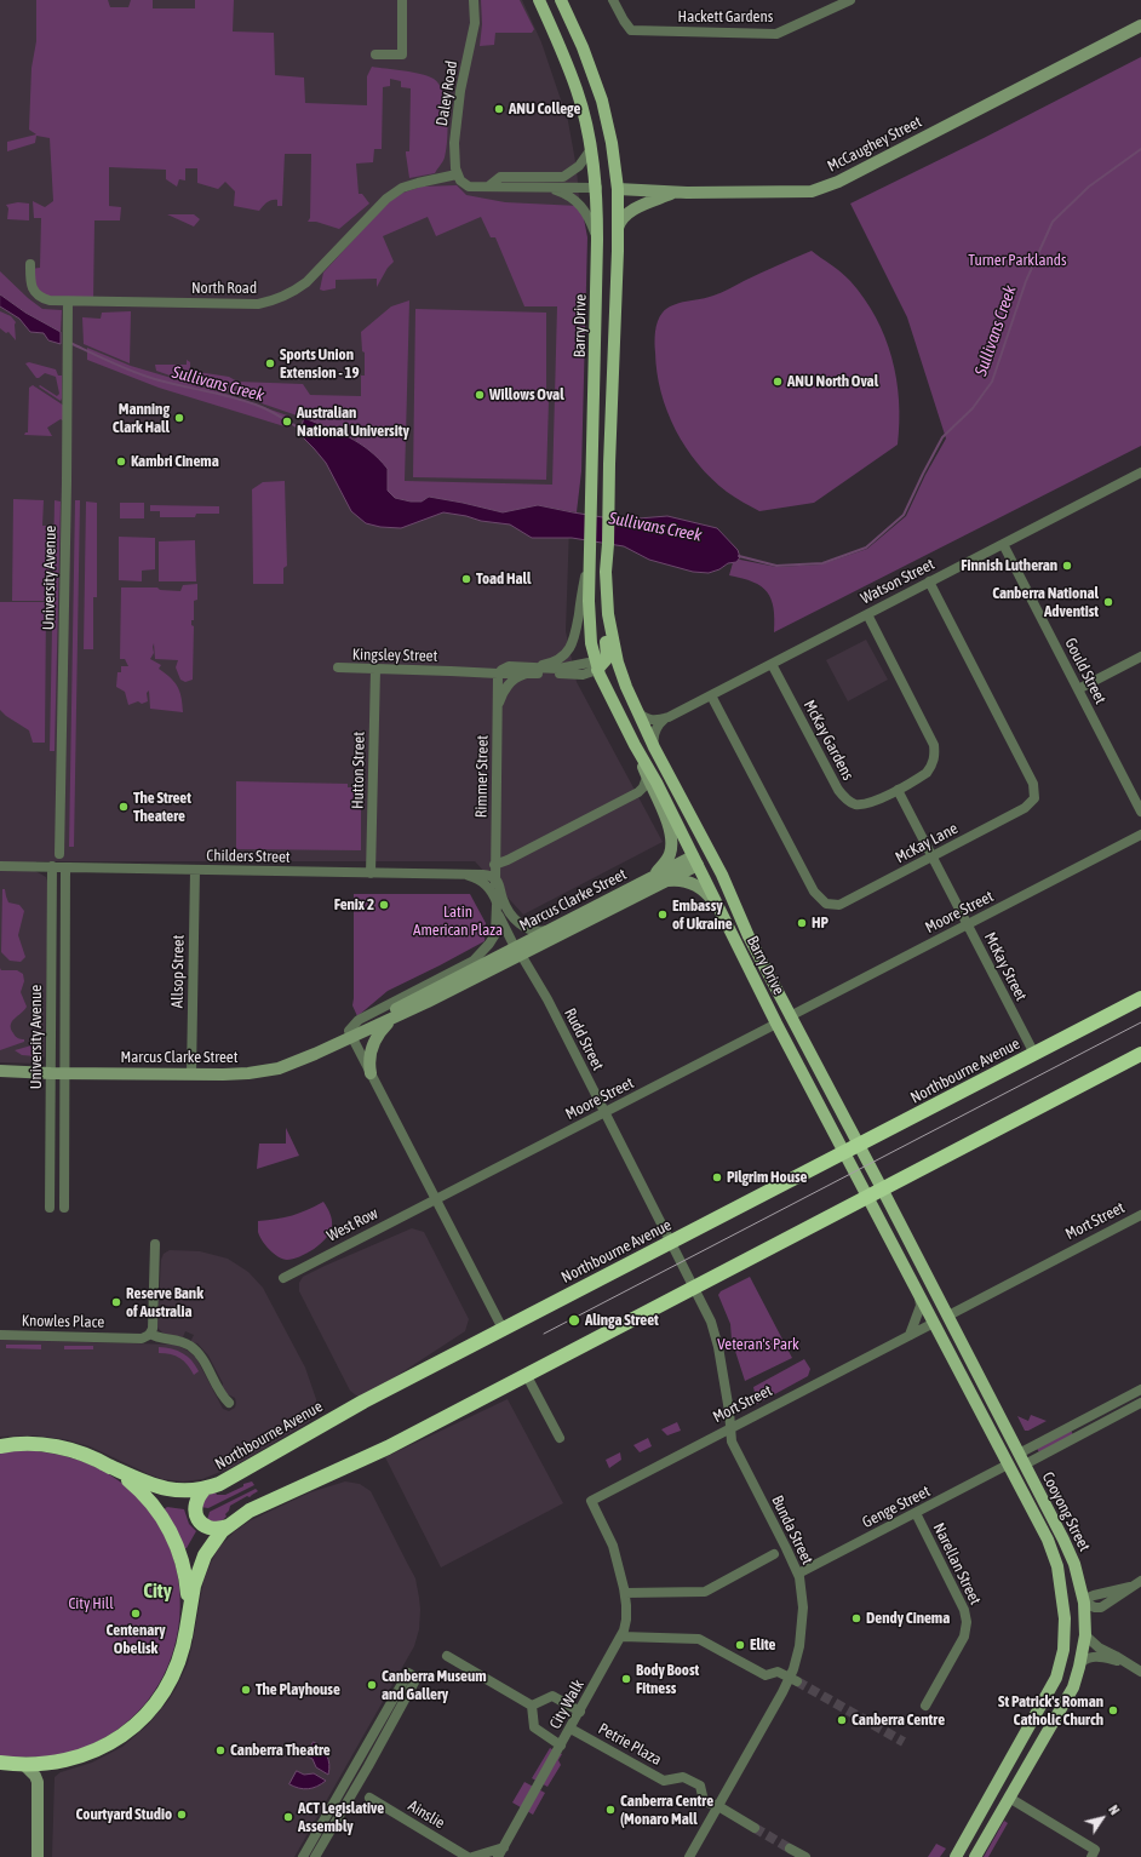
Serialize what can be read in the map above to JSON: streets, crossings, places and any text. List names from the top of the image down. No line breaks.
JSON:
{"streets":{"highway":["Northbourne Avenue"],"main road":["McCaughey Street","Barry Drive","Marcus Clarke Street","Mort Street","Cooyong Street"],"street":["Hackett Gardens","Daley Road","North Road","University Avenue","Watson Street","Kingsley Street","Gould Street","McKay Gardens","Hutton Street","Rimmer Street","McKay Lane","Childers Street","Moore Street","McKay Street","Allsop Street","Rudd Street","West Row","Knowles Place","Genge Street","Bunda Street","Narellan Street","City Walk","Petrie Plaza","Ainslie"]},"crossings":[["Daley Road","North Road"],["McCaughey Street","Barry Drive"],["North Road","University Avenue"],["Barry Drive","Watson Street"],["Barry Drive","Kingsley Street"],["Barry Drive","Marcus Clarke Street"],["Barry Drive","Moore Street"],["Barry Drive","Northbourne Avenue"],["Barry Drive","Cooyong Street"],["University Avenue","Childers Street"],["University Avenue","Marcus Clarke Street"],["Watson Street","Gould Street"],["Watson Street","McKay Gardens"],["Watson Street","McKay Lane"],["Kingsley Street","Hutton Street"],["Kingsley Street","Rimmer Street"],["McKay Gardens","McKay Street"],["Hutton Street","Childers Street"],["Rimmer Street","Childers Street"],["Rimmer Street","Marcus Clarke Street"],["Rimmer Street","Rudd Street"],["McKay Lane","McKay Street"],["Childers Street","Allsop Street"],["Marcus Clarke Street","Allsop Street"],["Marcus Clarke Street","Rudd Street"],["Moore Street","McKay Street"],["Moore Street","Rudd Street"],["Moore Street","West Row"],["McKay Street","Northbourne Avenue"],["Rudd Street","Northbourne Avenue"],["Rudd Street","Bunda Street"],["Mort Street","Cooyong Street"],["Mort Street","Bunda Street"],["Mort Street","City Walk"],["Genge Street","Cooyong Street"],["Genge Street","Bunda Street"],["Genge Street","Narellan Street"],["Bunda Street","Petrie Plaza"],["City Walk","Petrie Plaza"]],"districts":["City"],"water":["Sullivans Creek"],"parks":["Turner Parklands","Latin American Plaza","Veteran's Park","City Hill"],"places":["ANU College","Sports Union Extension - 19","ANU North Oval","Willows Oval","Manning Clark Hall","Australian National University","Kambri Cinema","Finnish Lutheran","Toad Hall","Canberra National Adventist","The Street Theatere","Fenix 2","Embassy of Ukraine","HP","Pilgrim House","Reserve Bank of Australia","Alinga Street","Centenary Obelisk","Dendy Cinema","Elite","Body Boost Fitness","Canberra Museum and Gallery","The Playhouse","St Patrick's Roman Catholic Church","Canberra Centre","Canberra Theatre","Canberra Centre (Monaro Mall","Courtyard Studio","ACT Legislative Assembly"],"north":"top right"}
